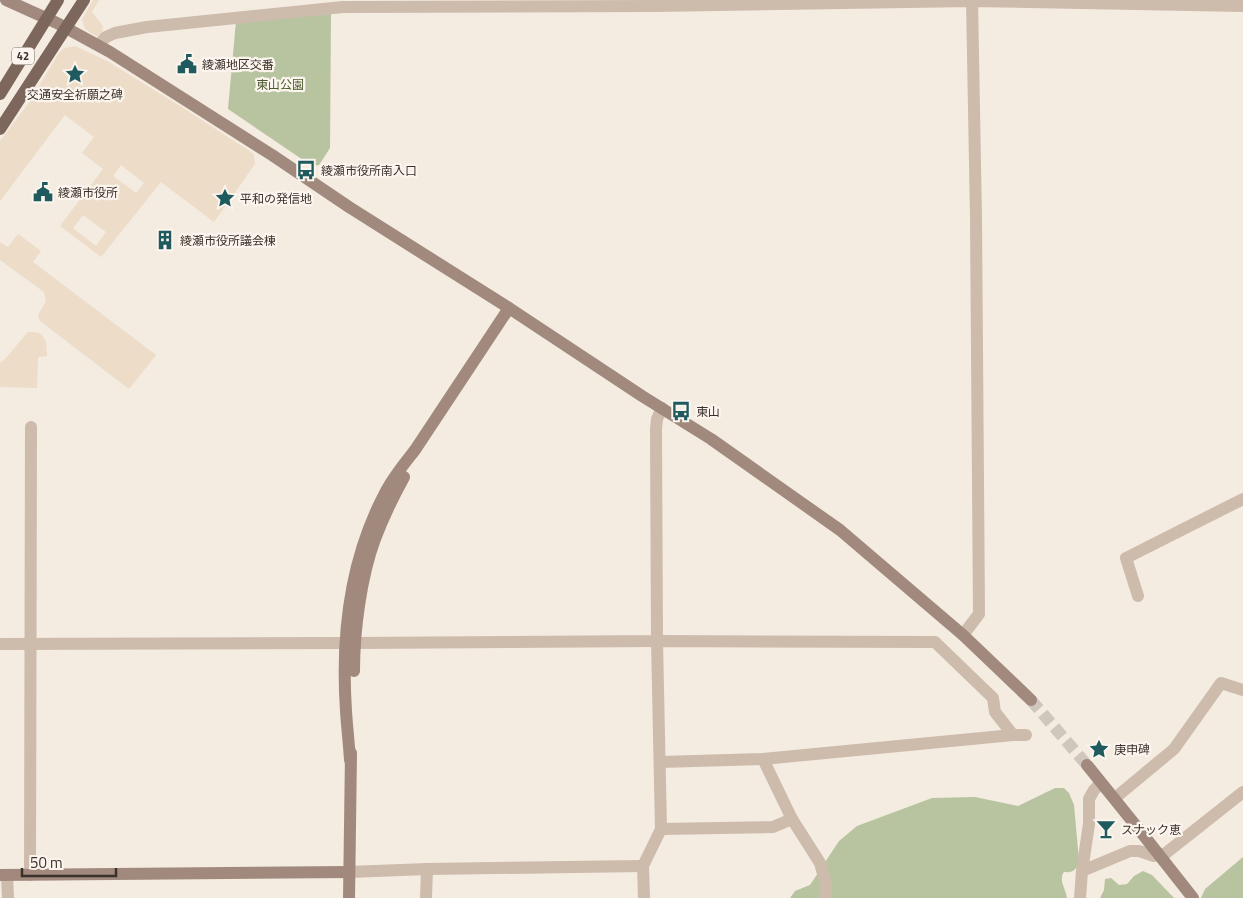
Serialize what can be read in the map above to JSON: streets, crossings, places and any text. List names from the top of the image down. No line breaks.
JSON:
{"streets":{"main road":["42"]},"parks":["東山公園"],"places":{"public building":["綾瀬地区交番","綾瀬市役所"],"place":["交通安全祈願之碑","平和の発信地","庚申碑"],"bus stop":["綾瀬市役所南入口","東山"],"building":["綾瀬市役所議会棟"],"bar":["スナック恵"]},"scale_bar":"50 m"}
